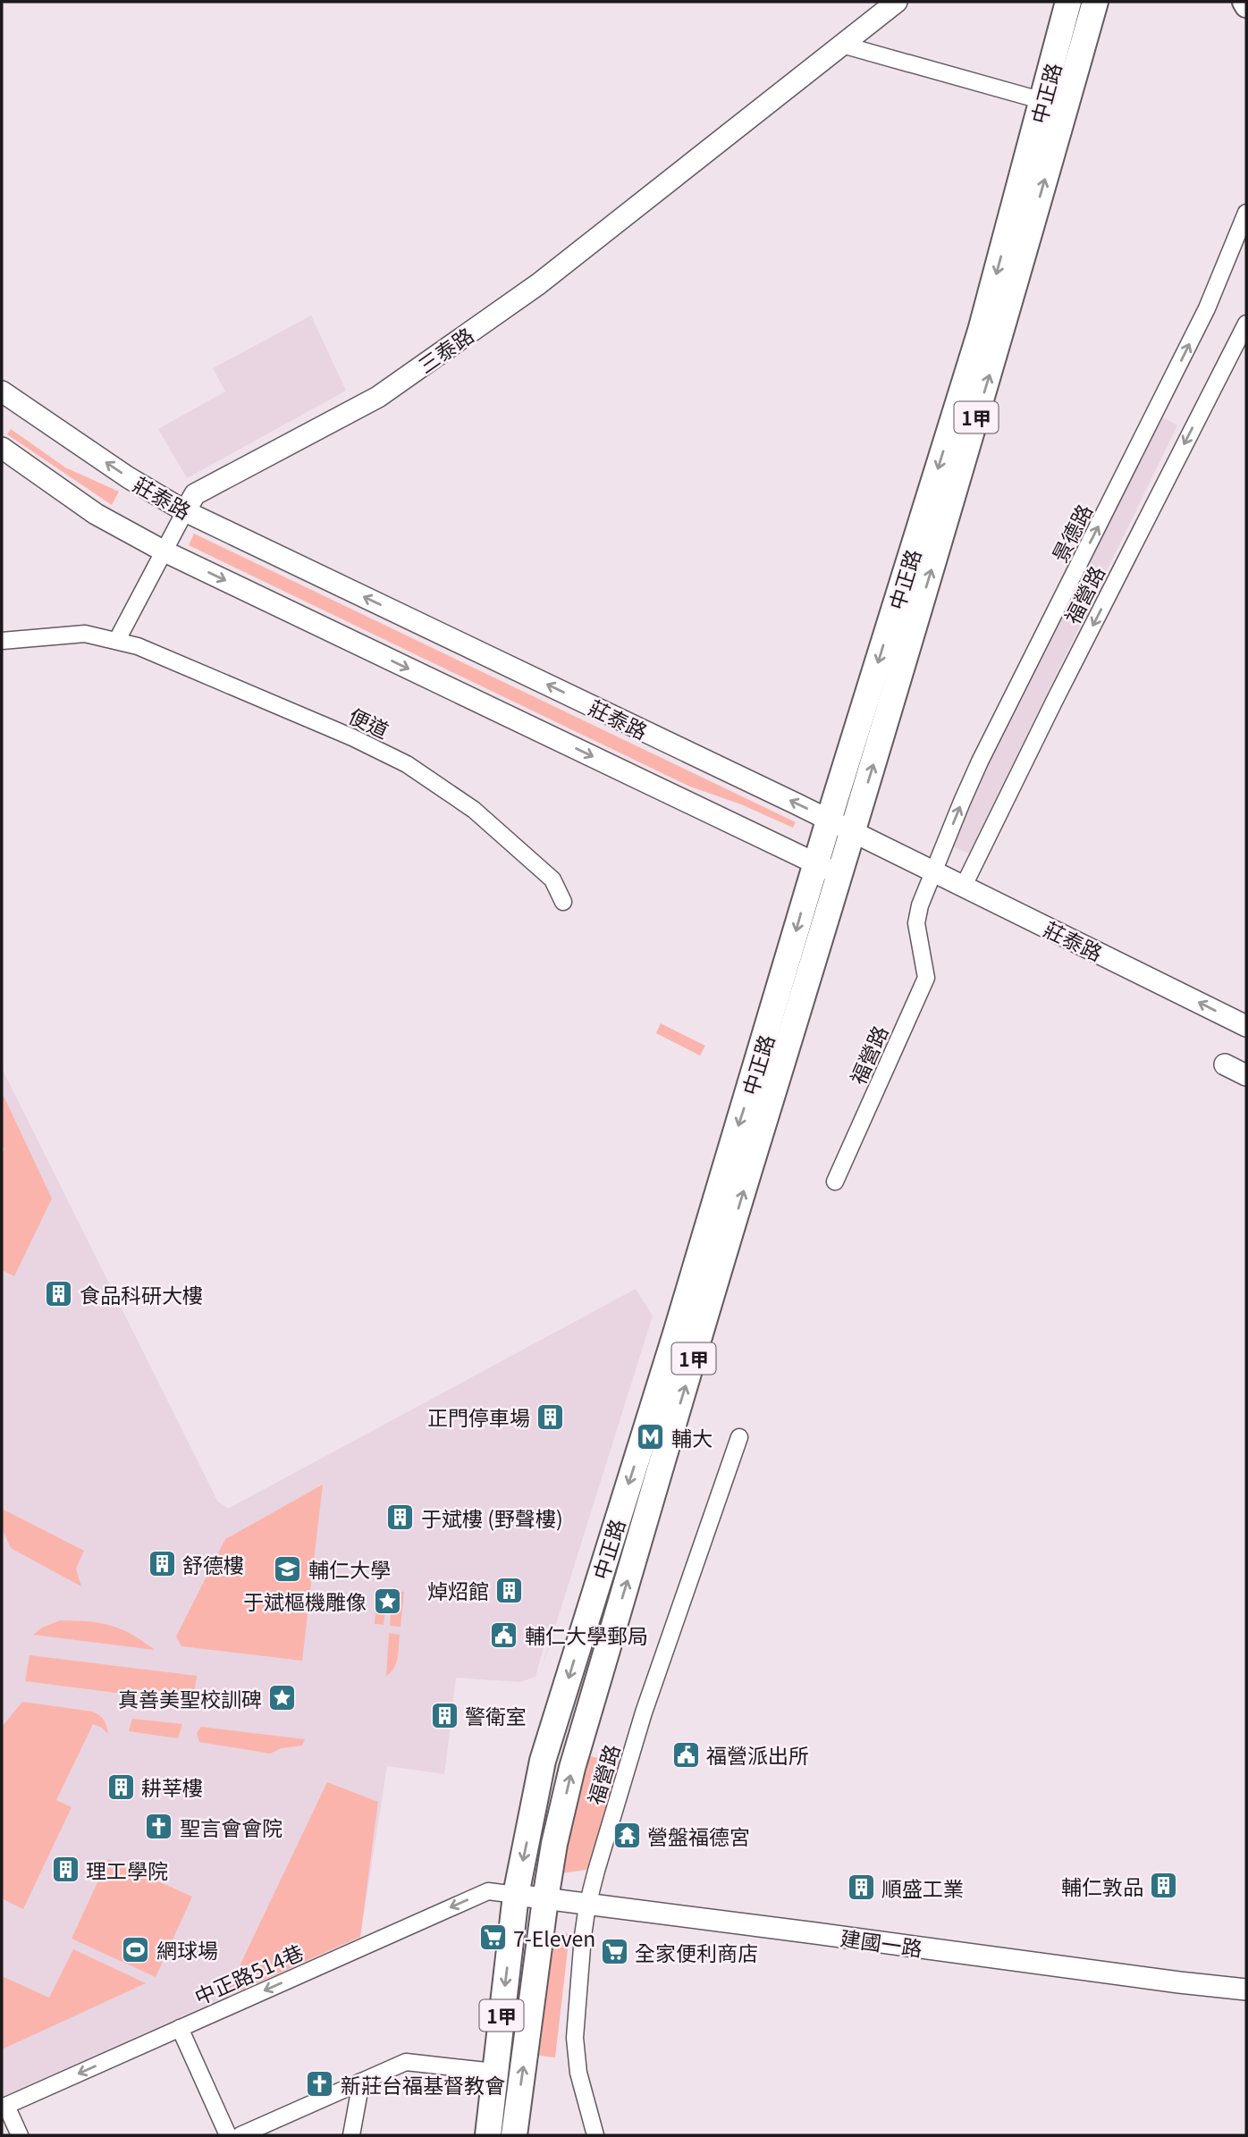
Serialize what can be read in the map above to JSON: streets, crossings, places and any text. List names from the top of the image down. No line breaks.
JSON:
{"streets":{"main road":["中正路","1甲"],"street":["三泰路","莊泰路","景德路","福營路","便道","建國一路","中正路514巷"]},"crossings":[["中正路","莊泰路"],["中正路","建國一路"],["中正路","中正路514巷"],["三泰路","莊泰路"],["三泰路","便道"],["莊泰路","景德路"],["莊泰路","福營路"],["景德路","福營路"],["福營路","建國一路"],["建國一路","中正路514巷"]],"one_way":["景德路","福營路"],"places":{"building":["食品科研大樓","正門停車場","于斌樓 (野聲樓)","舒德樓","焯炤館","警衛室","耕莘樓","理工學院","輔仁敦品","順盛工業"],"metro station":["輔大"],"school or university":["輔仁大學"],"place":["于斌樞機雕像","真善美聖校訓碑"],"public building":["輔仁大學郵局","福營派出所"],"church":["聖言會會院","新莊台福基督教會"],"temple":["營盤福德宮"],"supermarket":["7-Eleven","全家便利商店"],"sports":["網球場"]}}
